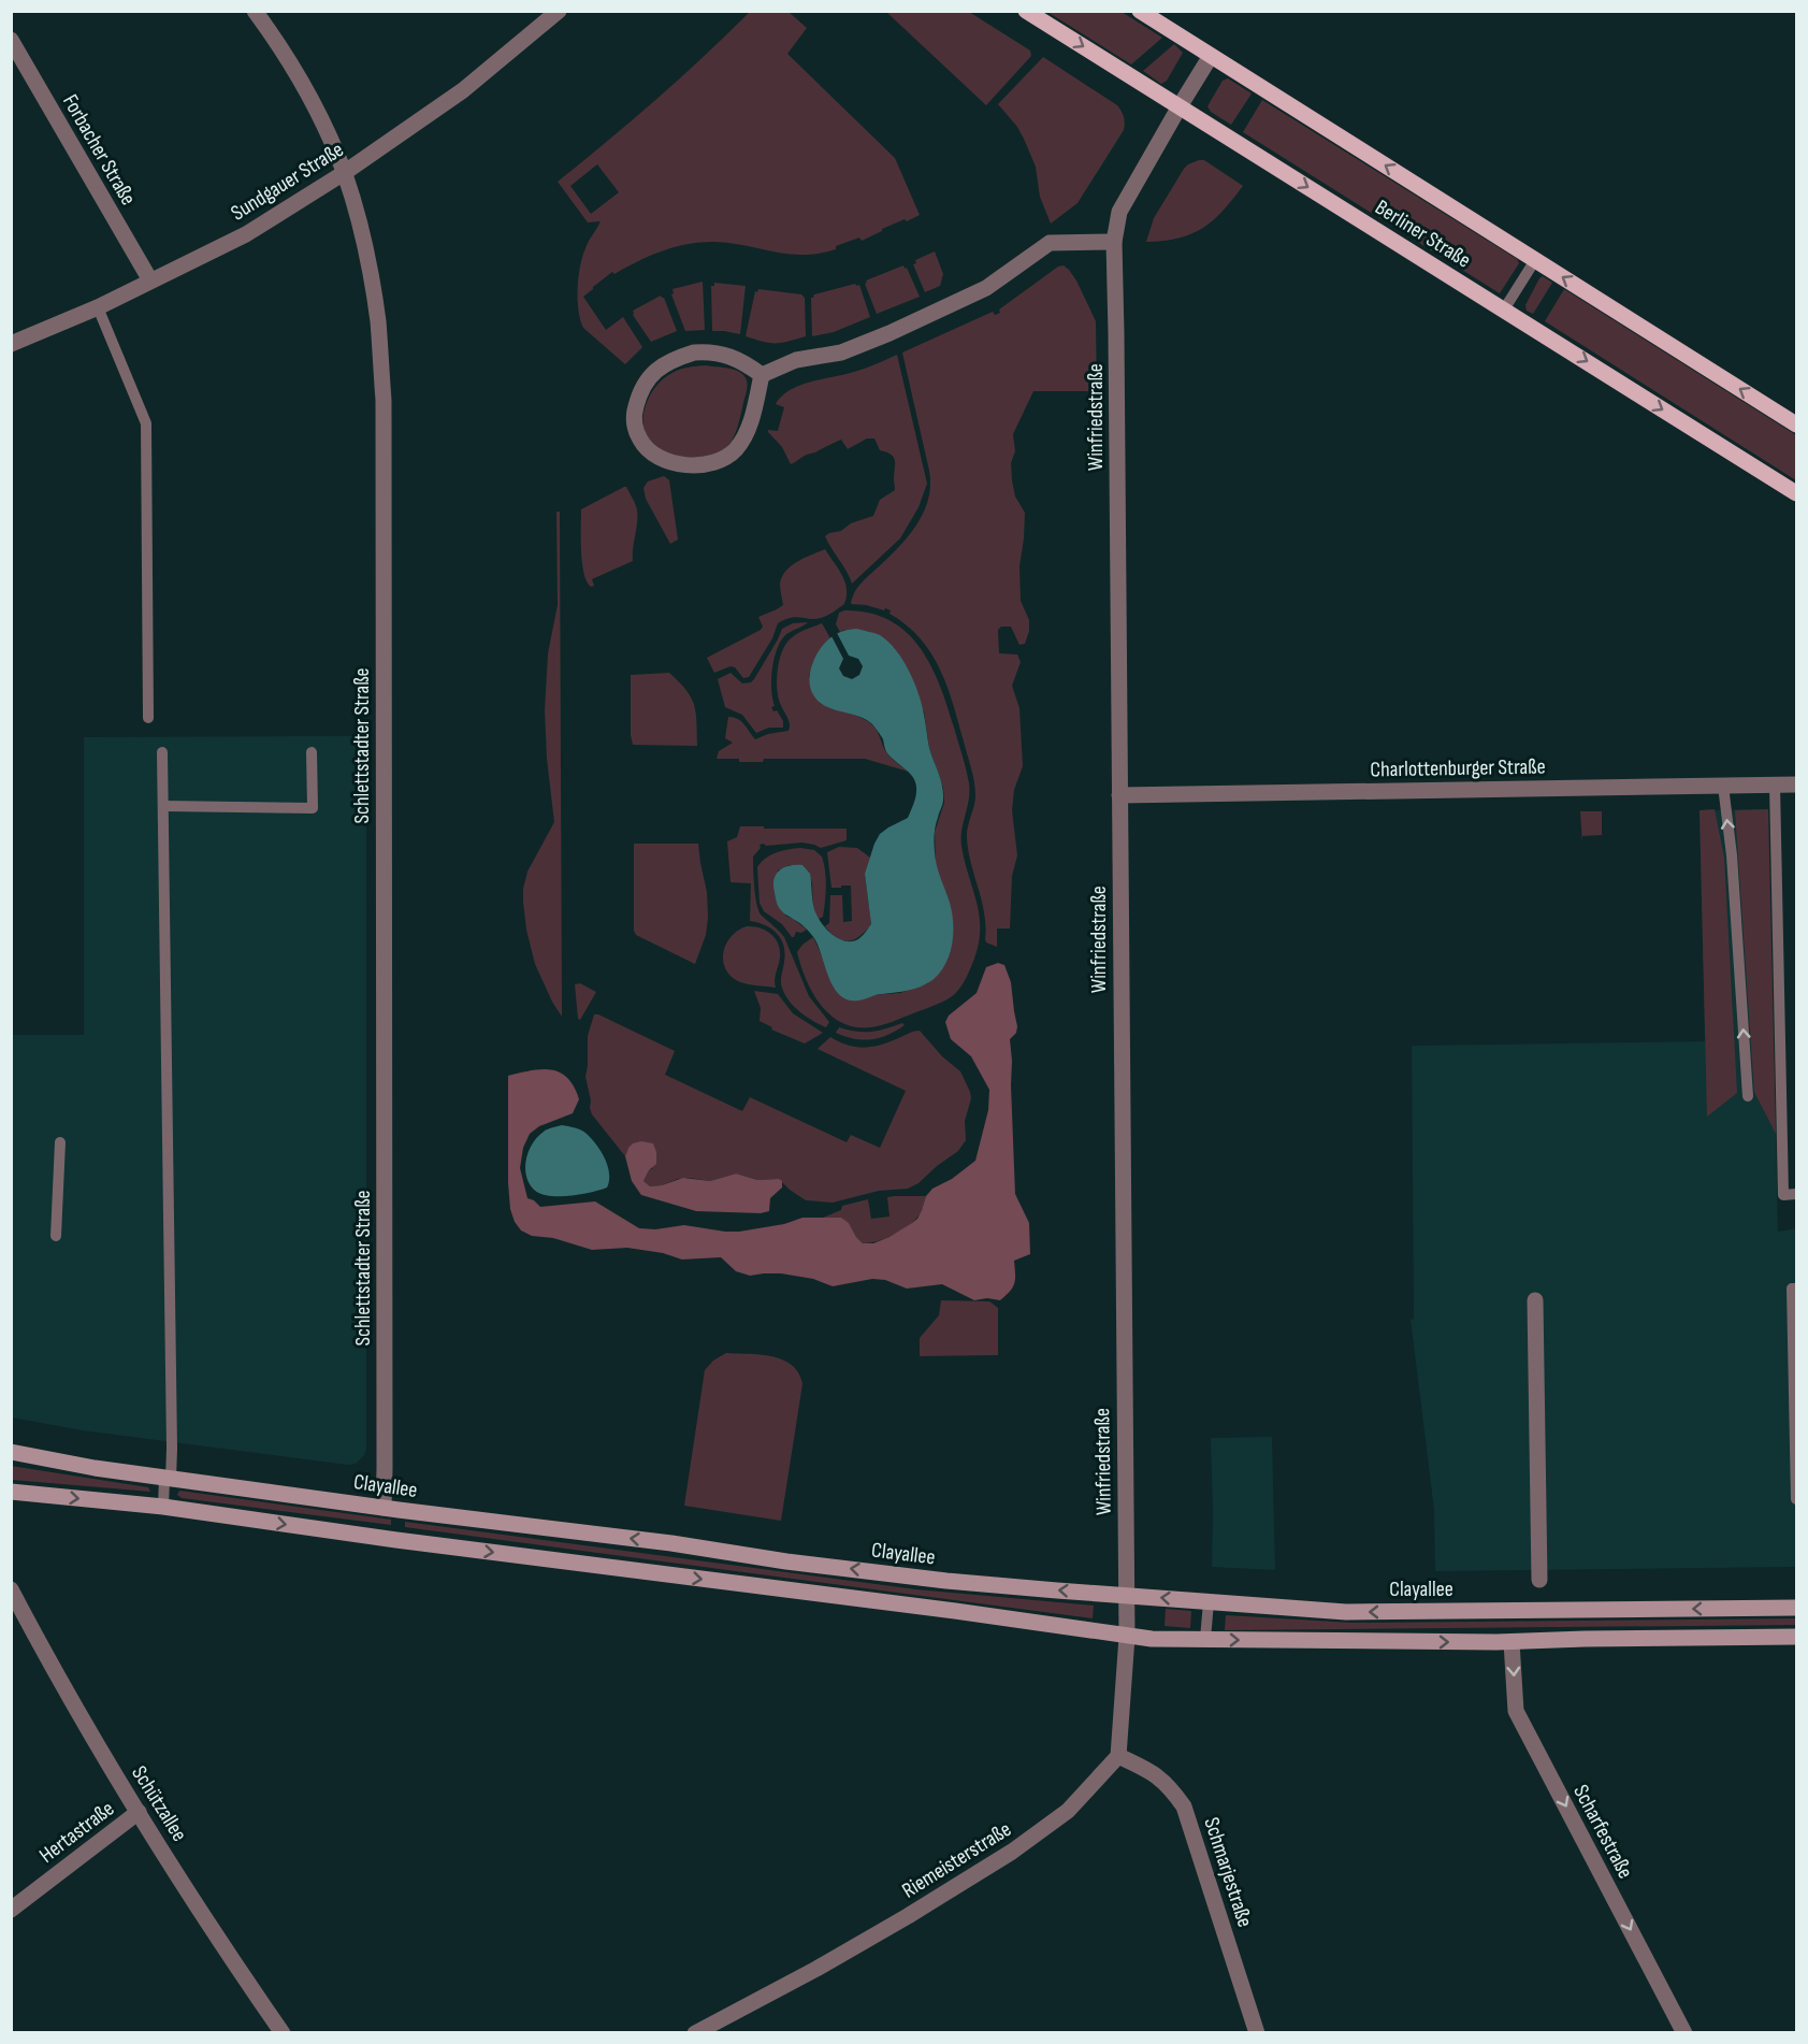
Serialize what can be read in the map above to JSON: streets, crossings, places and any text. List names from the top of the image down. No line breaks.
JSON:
{"streets":{"main road":["Berliner Straße","Clayallee"],"street":["Forbacher Straße","Sundgauer Straße","Winfriedstraße","Schlettstadter Straße","Charlottenburger Straße","Schützallee","Hertastraße","Scharfestraße","Riemeisterstraße","Schmarjestraße"]},"crossings":[["Forbacher Straße","Sundgauer Straße"],["Sundgauer Straße","Schlettstadter Straße"],["Berliner Straße","Winfriedstraße"],["Winfriedstraße","Charlottenburger Straße"],["Winfriedstraße","Clayallee"],["Schlettstadter Straße","Clayallee"],["Schützallee","Hertastraße"],["Riemeisterstraße","Schmarjestraße"]],"one_way":["Scharfestraße"]}
